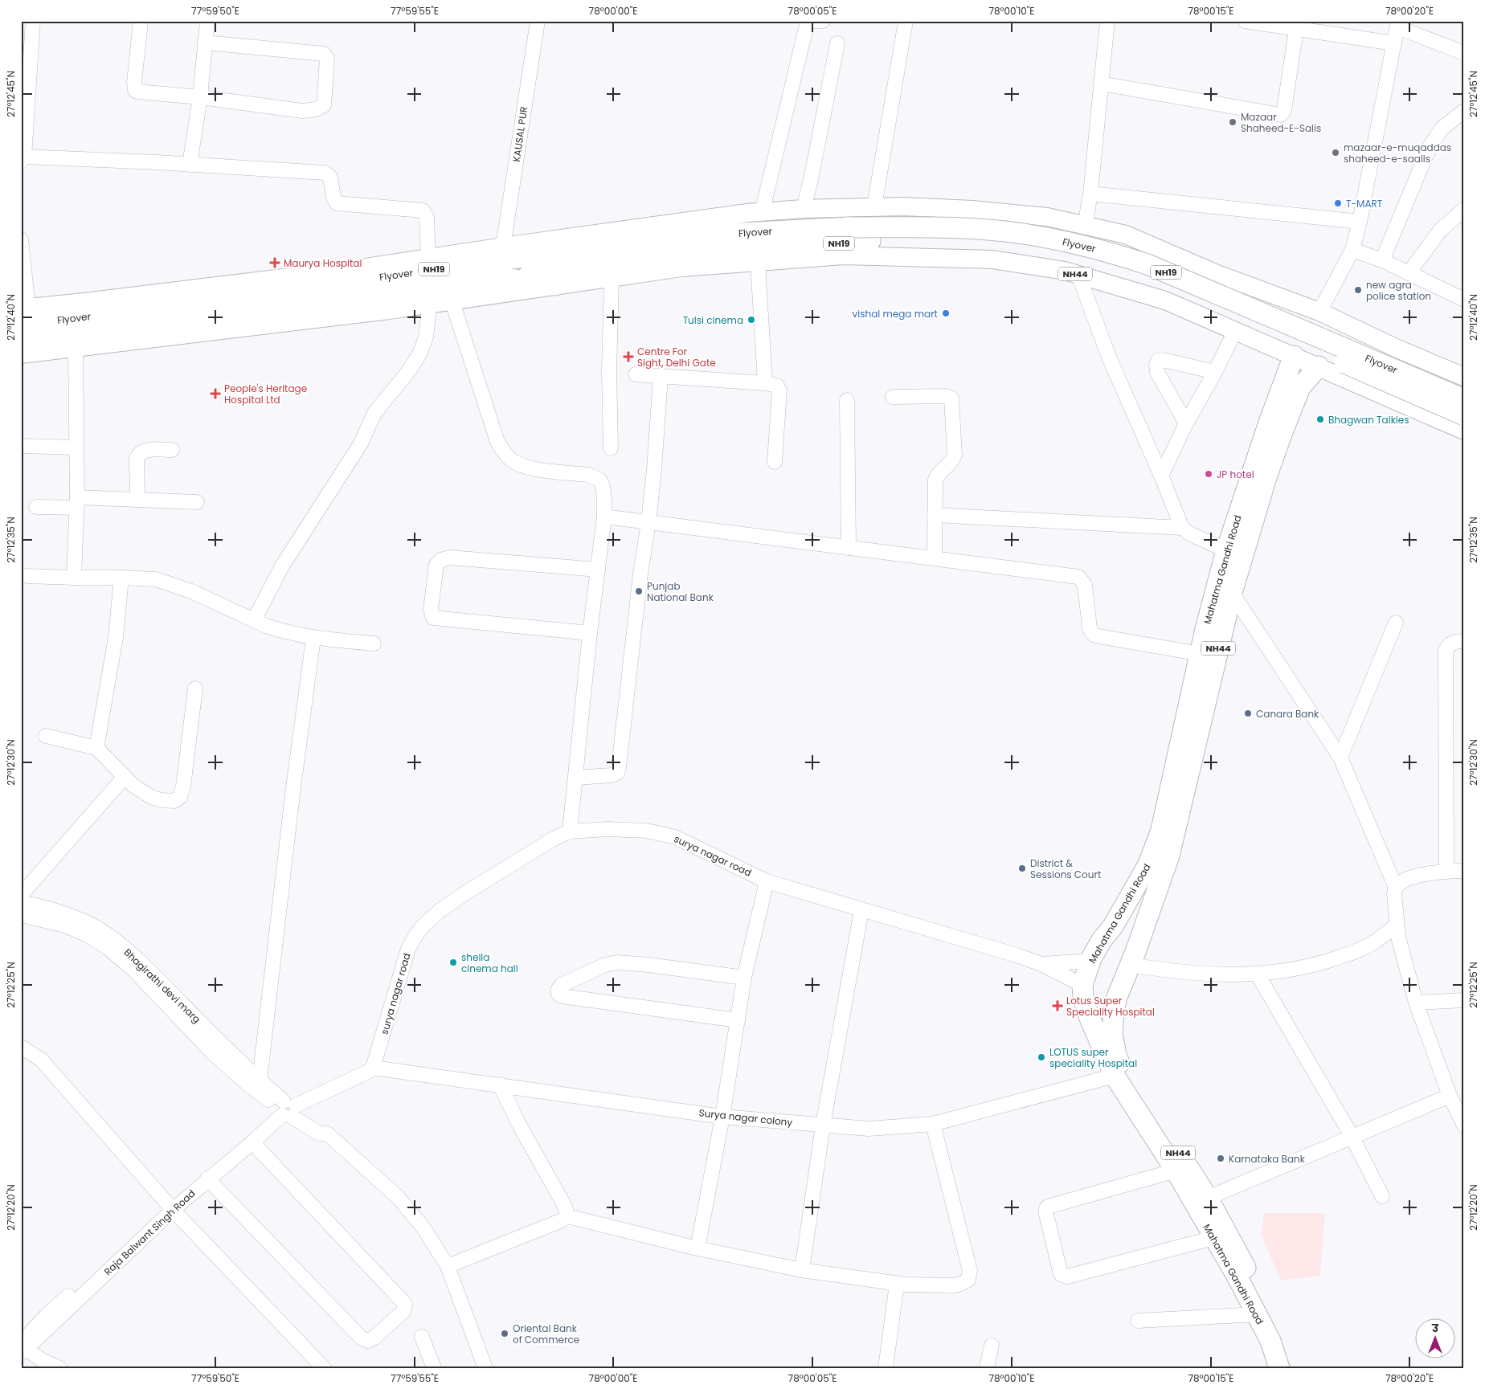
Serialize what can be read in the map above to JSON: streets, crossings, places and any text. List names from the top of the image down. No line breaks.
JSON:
{"streets":{"highway":["Flyover","NH19","NH44","Mahatma Gandhi Road"],"street":["KAUSAL PUR","surya nagar road","Bhagirathi devi marg","Surya nagar colony","Raja Balwant Singh Road"]},"crossings":[["Flyover","NH19"],["NH44","Mahatma Gandhi Road"],["Mahatma Gandhi Road","surya nagar road"],["Mahatma Gandhi Road","Surya nagar colony"],["surya nagar road","Surya nagar colony"],["Bhagirathi devi marg","Raja Balwant Singh Road"]],"places":{"other":["Mazaar Shaheed-E-Salis","mazaar-e-muqaddas shaheed-e-saalis","T-MART","new agra police station","vishal mega mart","Tulsi cinema","Bhagwan Talkies","JP hotel","Punjab National Bank","Canara Bank","District & Sessions Court","sheila cinema hall","LOTUS super speciality Hospital","Karnataka Bank","Oriental Bank of Commerce"],"health":["Maurya Hospital","Centre For Sight, Delhi Gate","People's Heritage Hospital Ltd","Lotus Super Speciality Hospital"]},"north":"top","coordinates":["77°59'50\"E","77°59'55\"E","78°00'00\"E","78°00'05\"E","78°00'10\"E","78°00'15\"E","78°00'20\"E","27°12'45\"N","27°12'40\"N","27°12'35\"N","27°12'30\"N","27°12'25\"N","27°12'20\"N"]}
